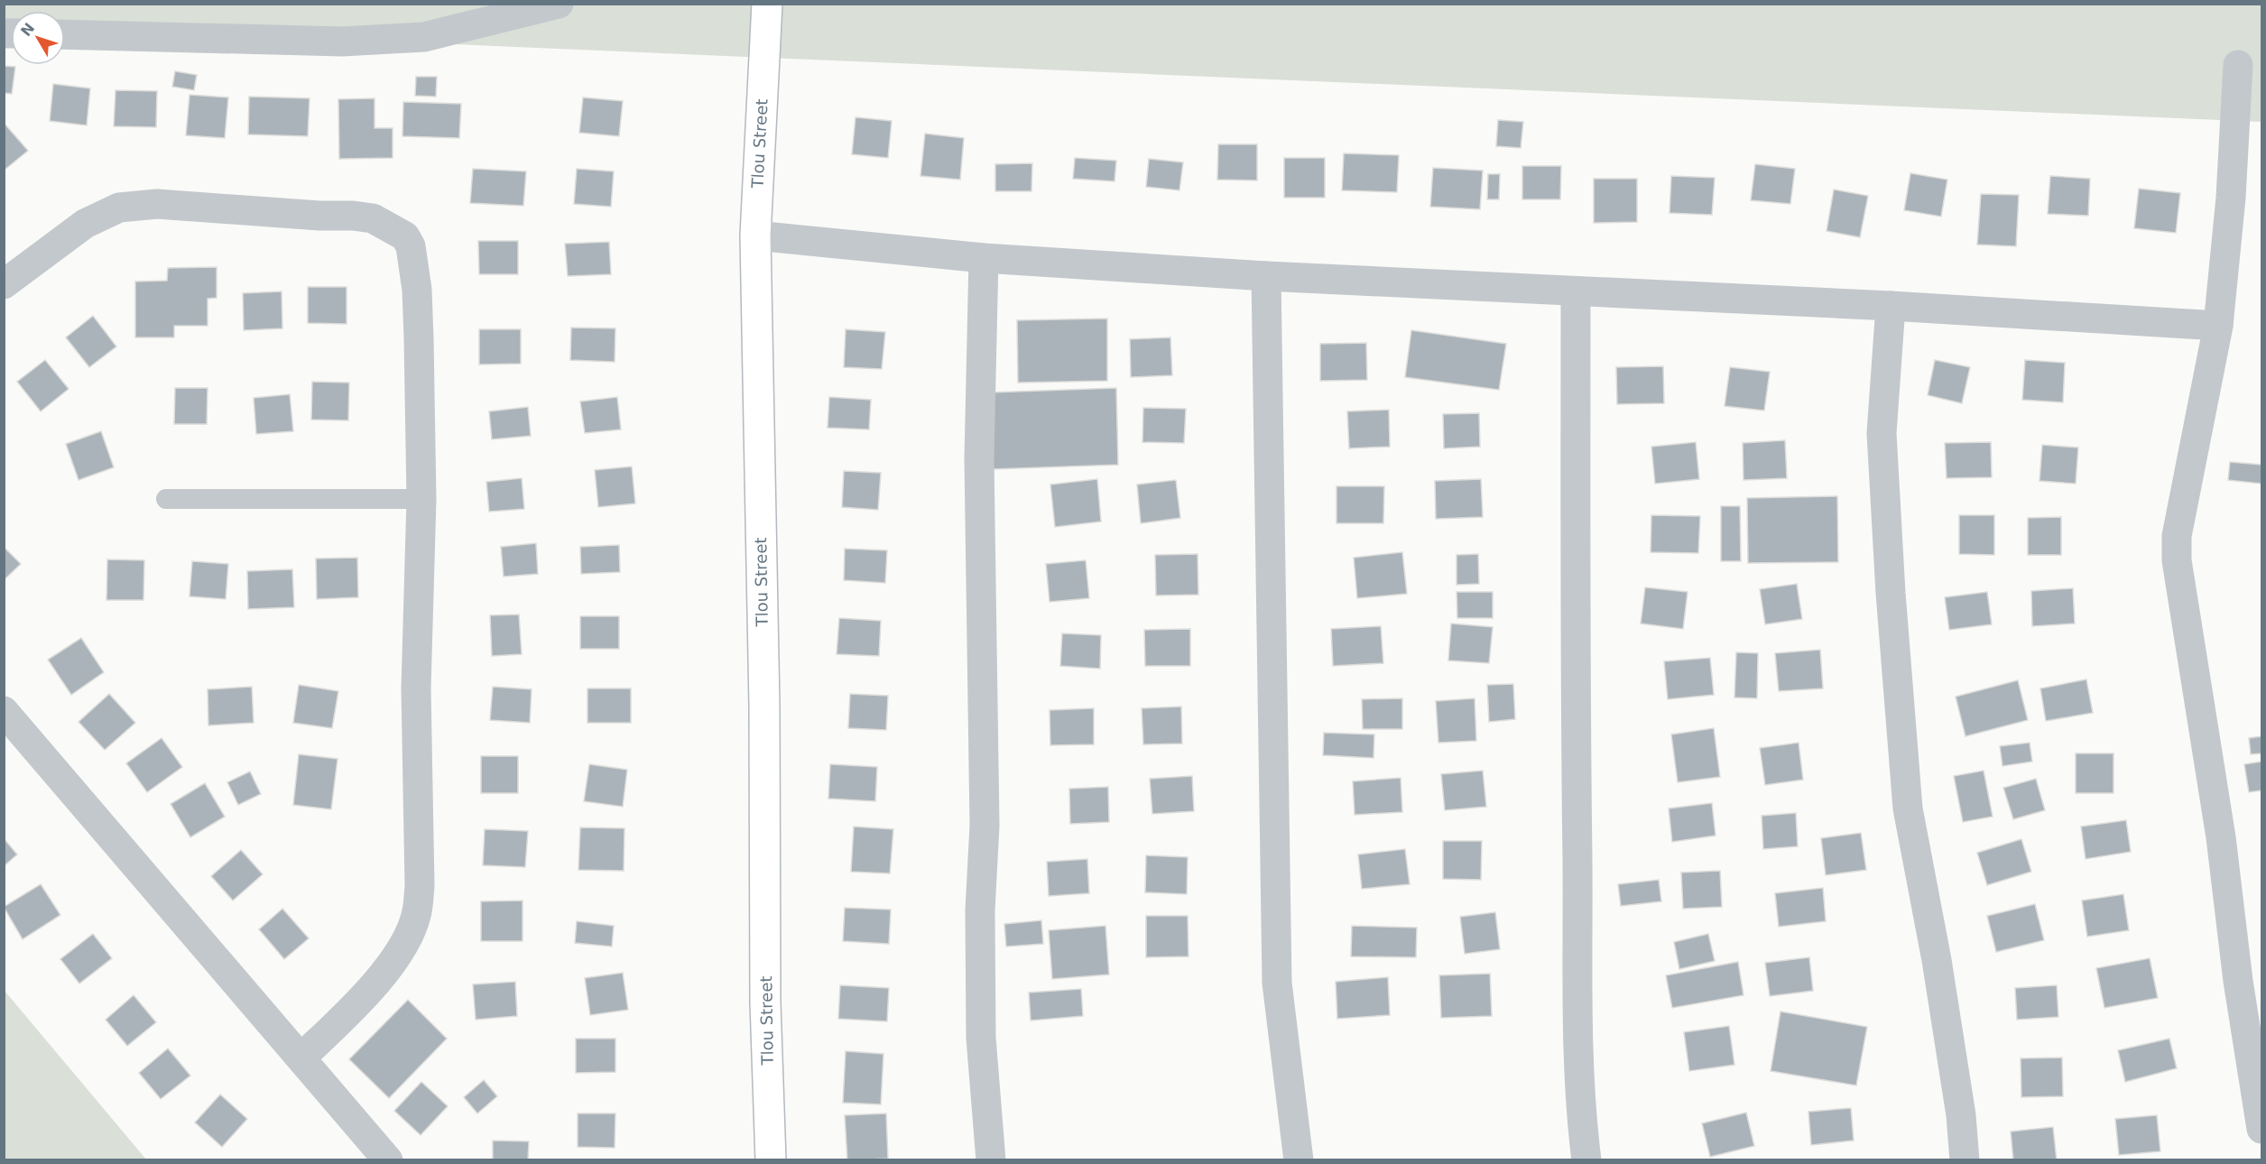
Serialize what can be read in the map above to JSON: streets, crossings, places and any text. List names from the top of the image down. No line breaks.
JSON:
{"streets":{"street":["Tlou Street"]},"north":"top left"}
